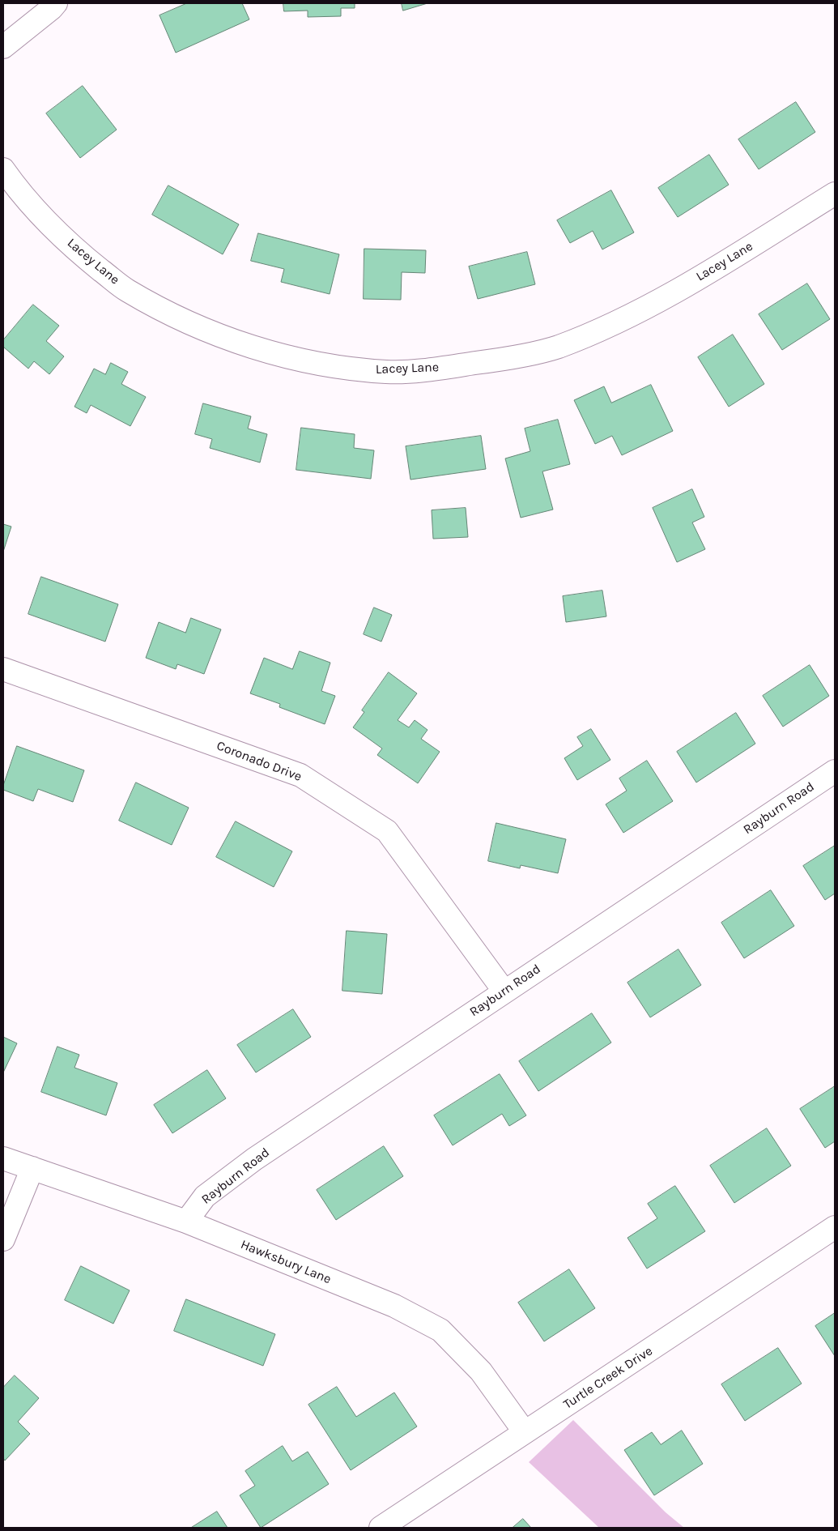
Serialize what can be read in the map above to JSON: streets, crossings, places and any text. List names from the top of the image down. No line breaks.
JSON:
{"streets":{"street":["Lacey Lane","Coronado Drive","Rayburn Road","Hawksbury Lane","Turtle Creek Drive"]},"crossings":[["Coronado Drive","Rayburn Road"],["Rayburn Road","Hawksbury Lane"],["Hawksbury Lane","Turtle Creek Drive"]]}
